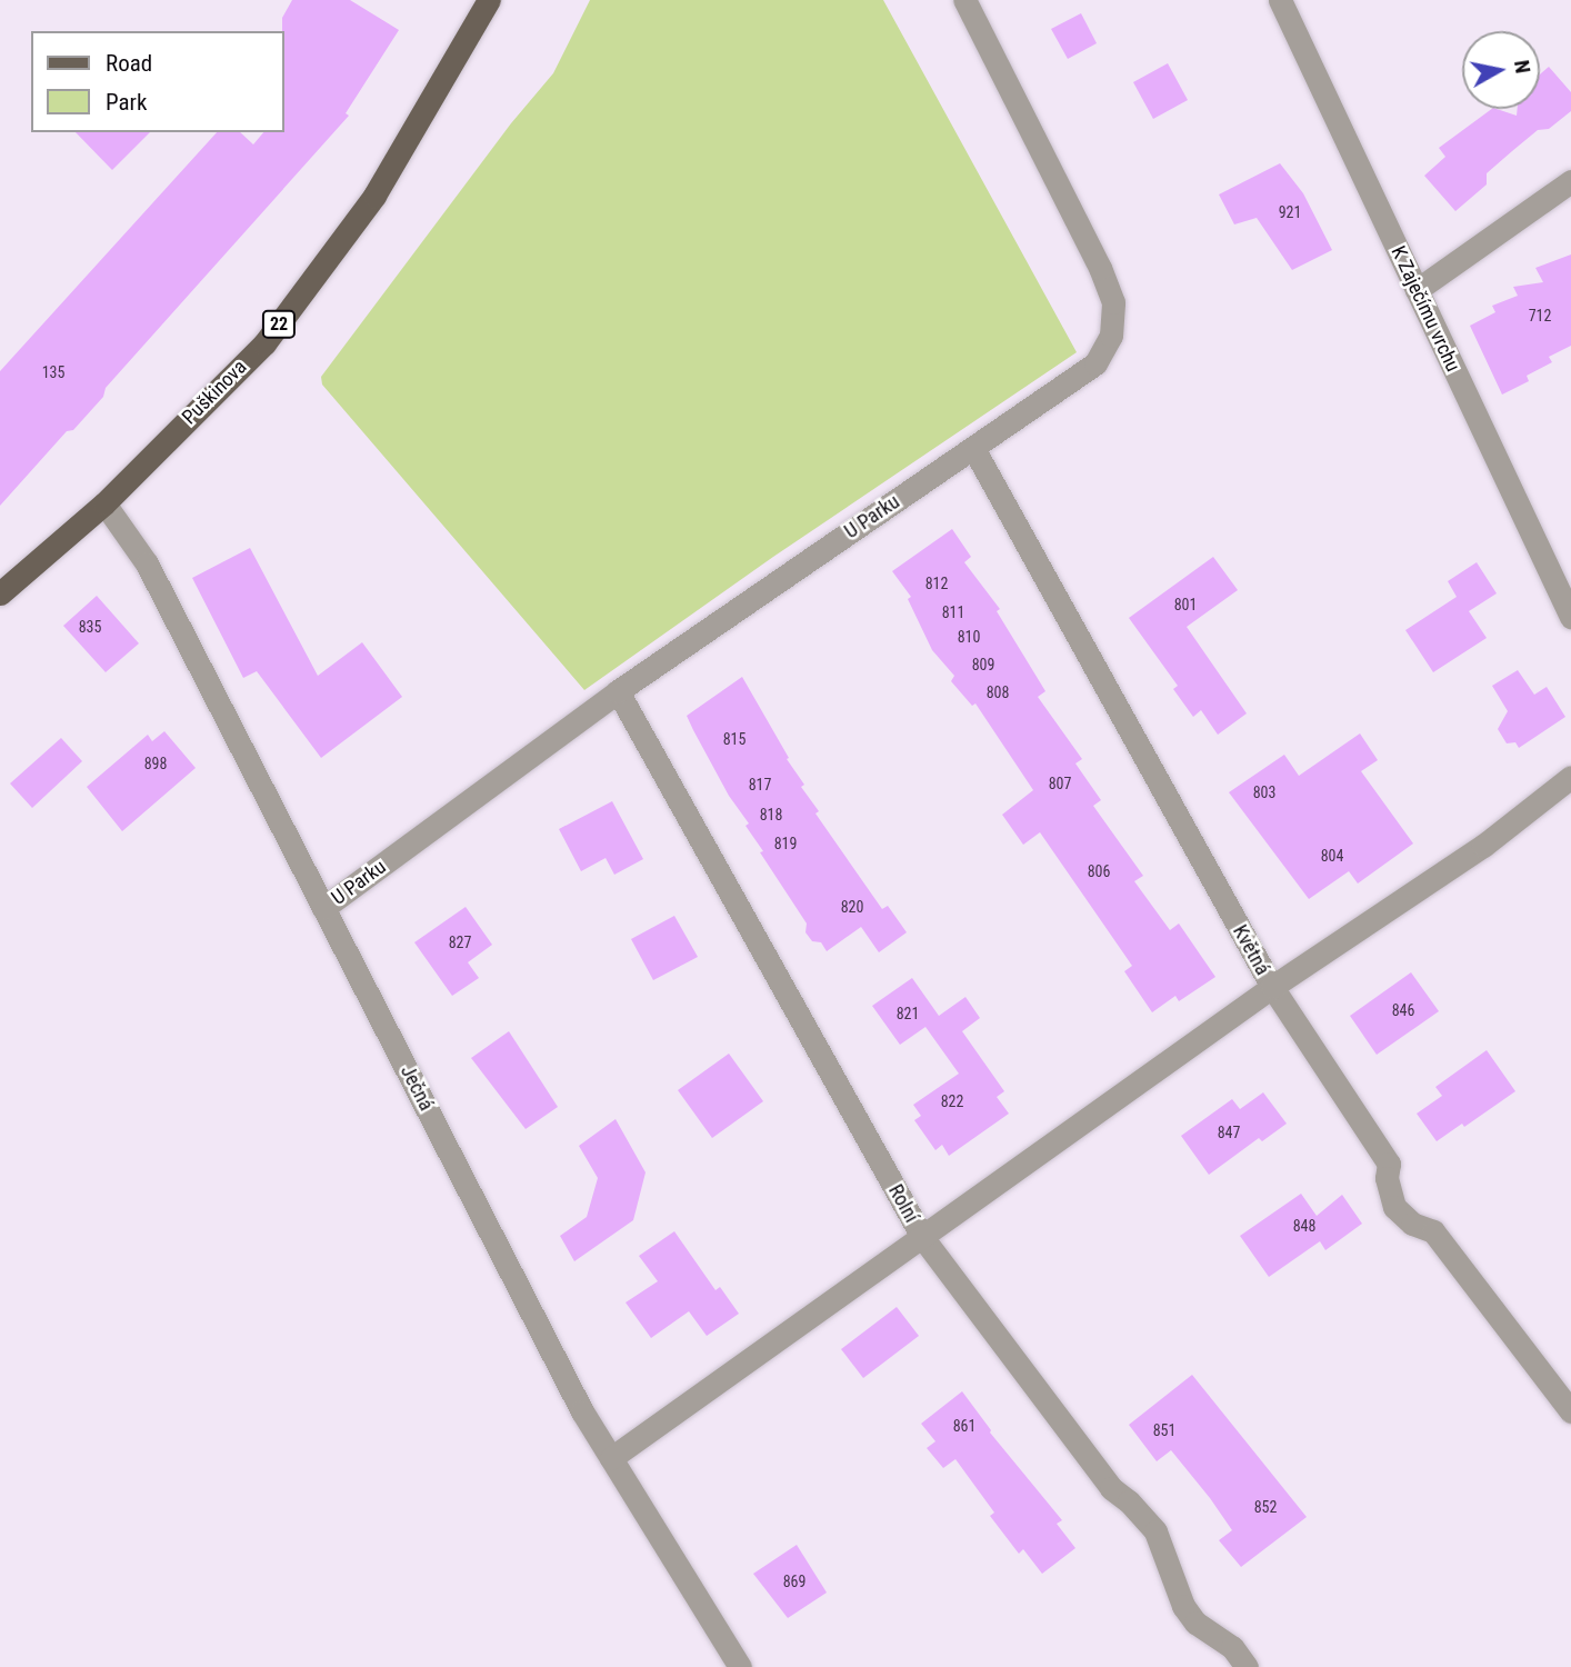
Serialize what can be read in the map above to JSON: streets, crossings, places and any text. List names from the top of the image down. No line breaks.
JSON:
{"streets":{"main road":["22","Puškinova"],"street":["K Zaječímu vrchu","U Parku","Květná","Ječná","Rolní"]},"crossings":[["Puškinova","Ječná"],["U Parku","Květná"],["U Parku","Ječná"],["U Parku","Rolní"]],"house_numbers":["921","712","135","812","801","811","835","810","809","808","815","898","807","817","803","818","819","804","806","820","827","846","821","822","847","848","861","851","852","869"],"legend":["Road","Park"],"north":"right"}
